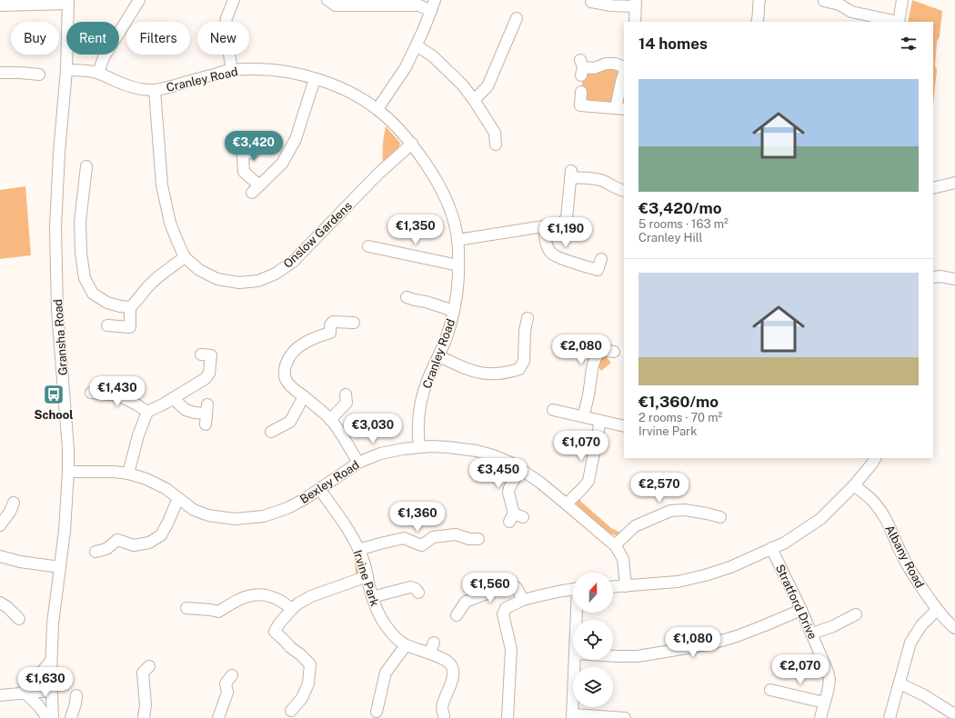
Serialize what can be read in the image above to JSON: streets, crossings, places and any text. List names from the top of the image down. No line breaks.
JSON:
{"streets":{"street":["Cranley Road","Onslow Gardens","Gransha Road","Bexley Road","Albany Road","Irvine Park","Stratford Drive"]},"crossings":[["Cranley Road","Onslow Gardens"],["Cranley Road","Gransha Road"],["Cranley Road","Bexley Road"],["Gransha Road","Bexley Road"],["Bexley Road","Irvine Park"]],"places":{"bus stop":["School"]},"north":"top","page":{"chip":["Buy","Rent","Filters","New"],"heading":"14 homes","list":[{"name":"€3,420/mo","note":"5 rooms · 163 m² · Cranley Hill"},{"name":"€1,360/mo","note":"2 rooms · 70 m² · Irvine Park"}],"price":["€3,420","€1,350","€1,190","€2,080","€1,430","€3,030","€1,070","€3,450","€2,570","€1,360","€1,560","€1,080","€2,070","€1,630"]}}
